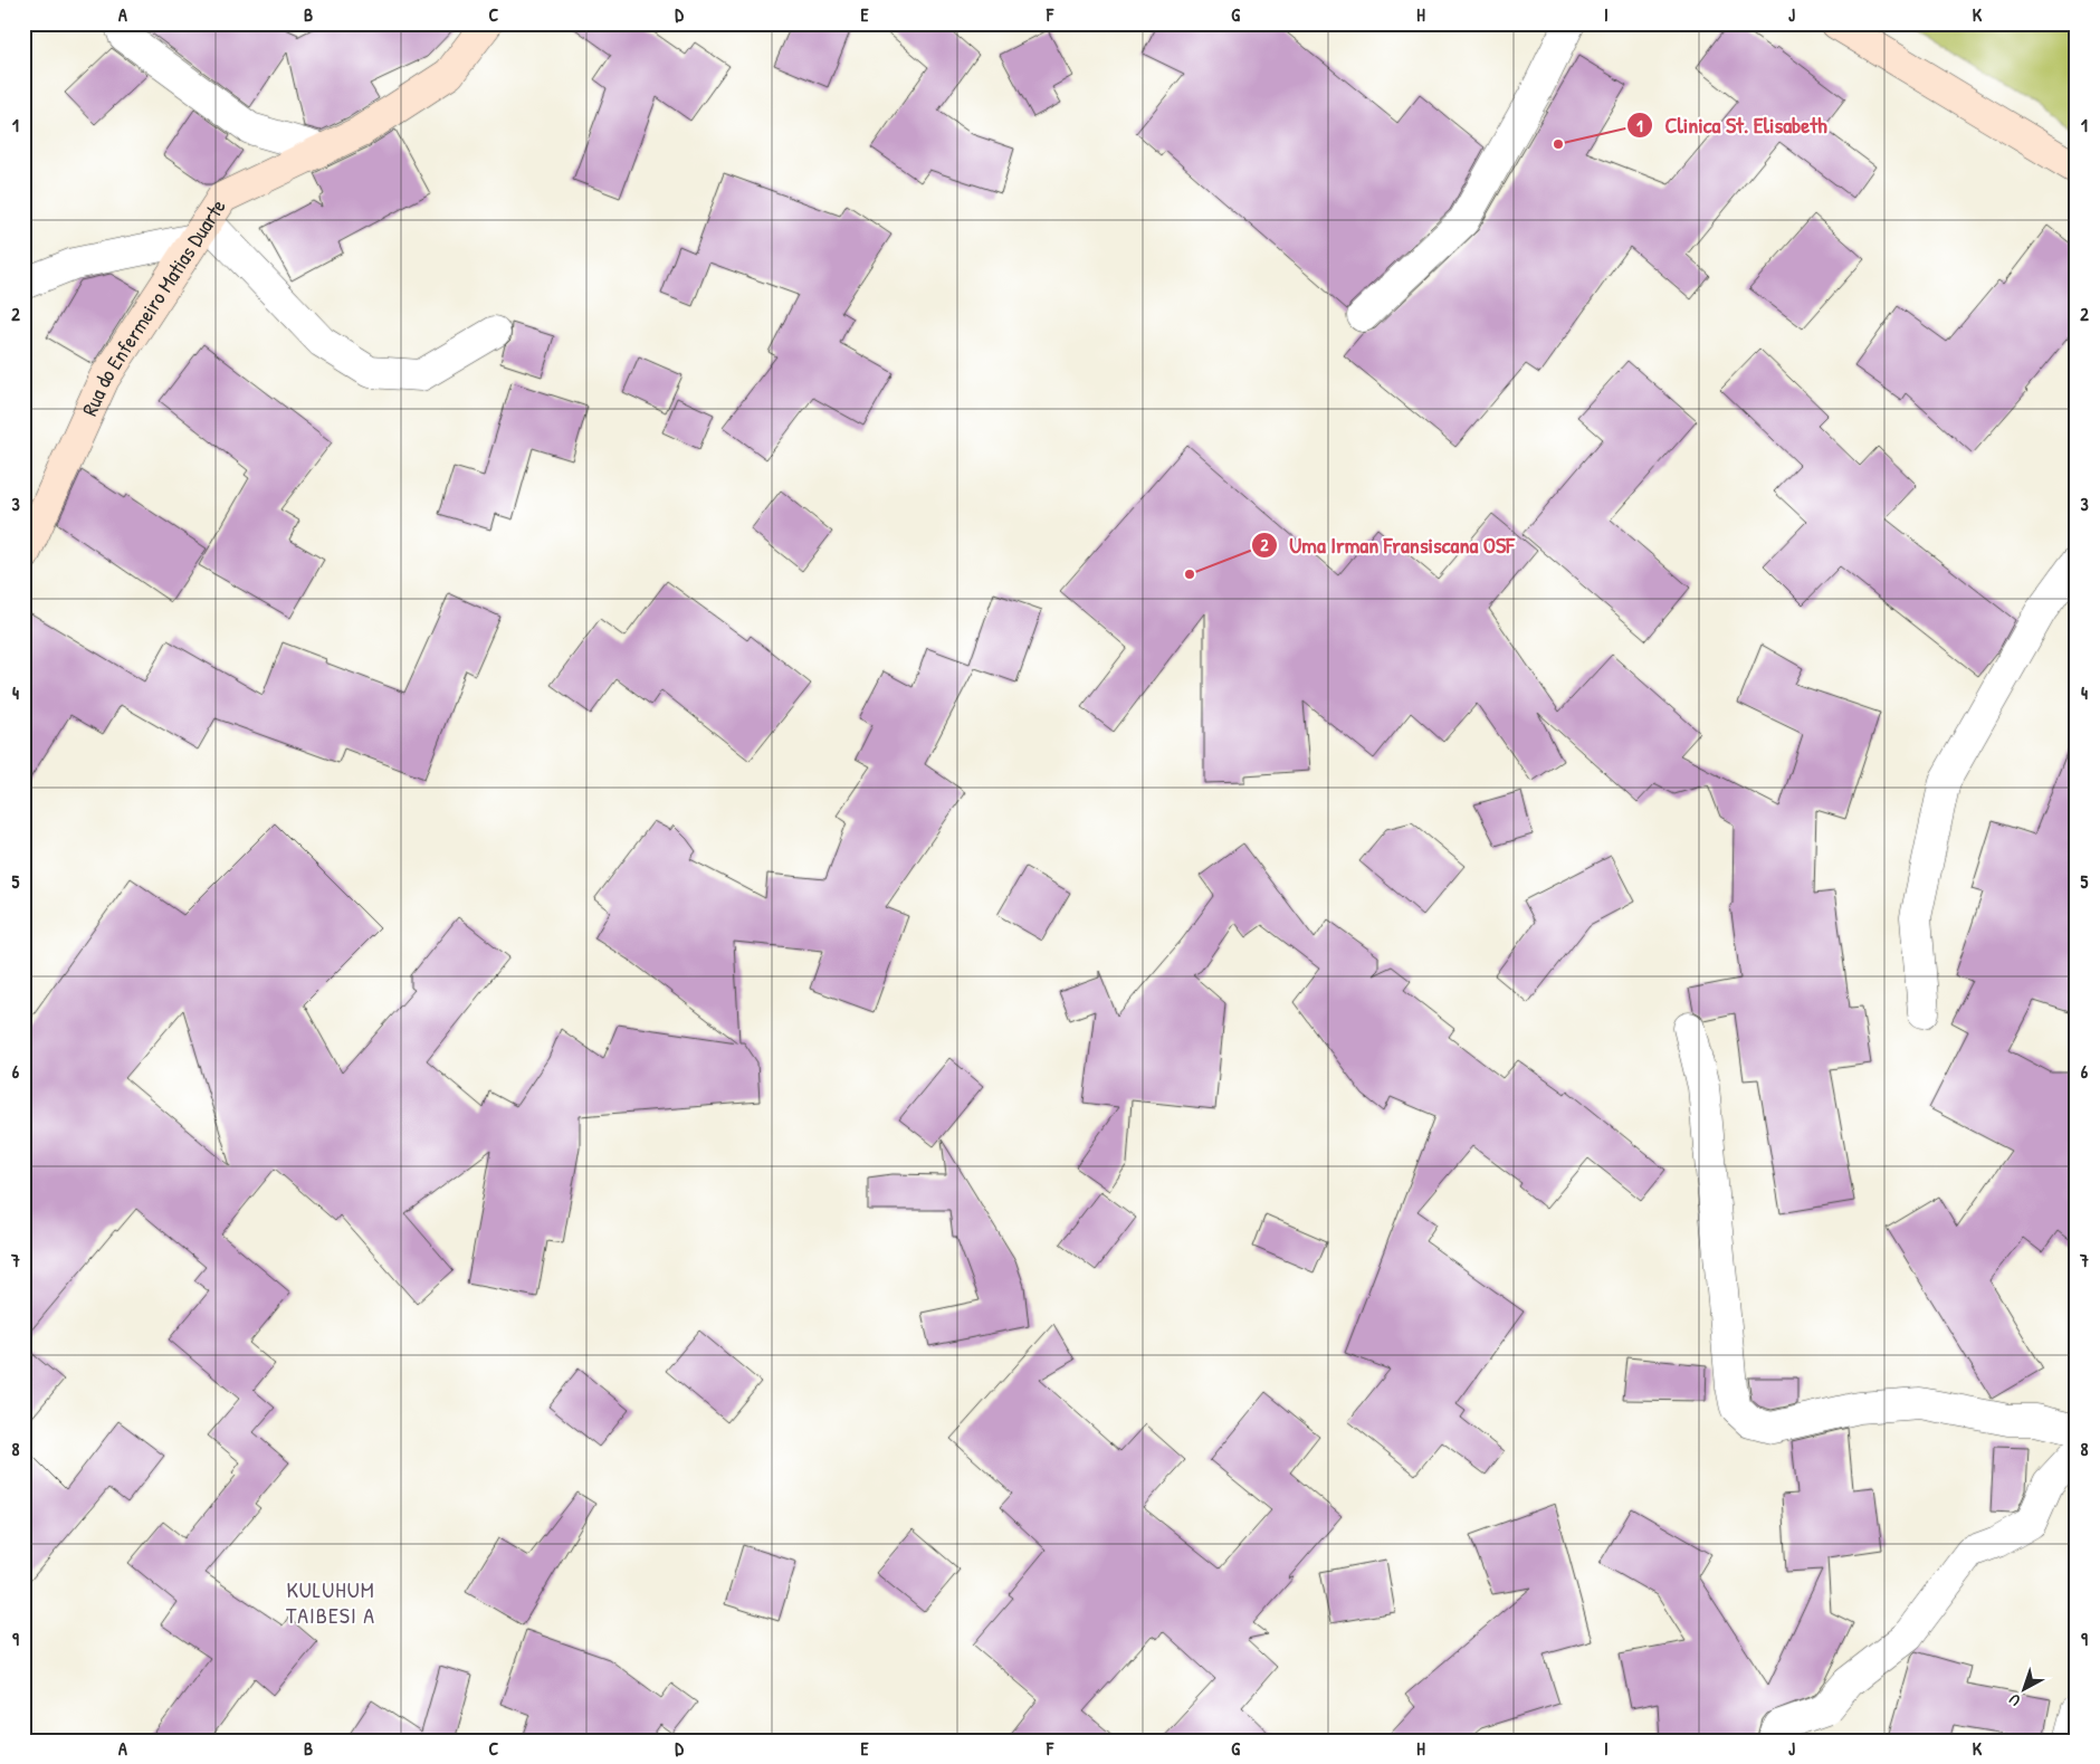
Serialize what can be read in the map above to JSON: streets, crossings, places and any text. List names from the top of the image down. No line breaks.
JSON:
{"streets":{"street":["Rua do Enfermeiro Matias Duarte"]},"districts":["KULUHUM TAIBESI A"],"places":["Clinica St. Elisabeth","Uma Irman Fransiscana OSF"],"north":"bottom left","grid":{"columns":["A","B","C","D","E","F","G","H","I","J","K"],"rows":["1","2","3","4","5","6","7","8","9"]}}
